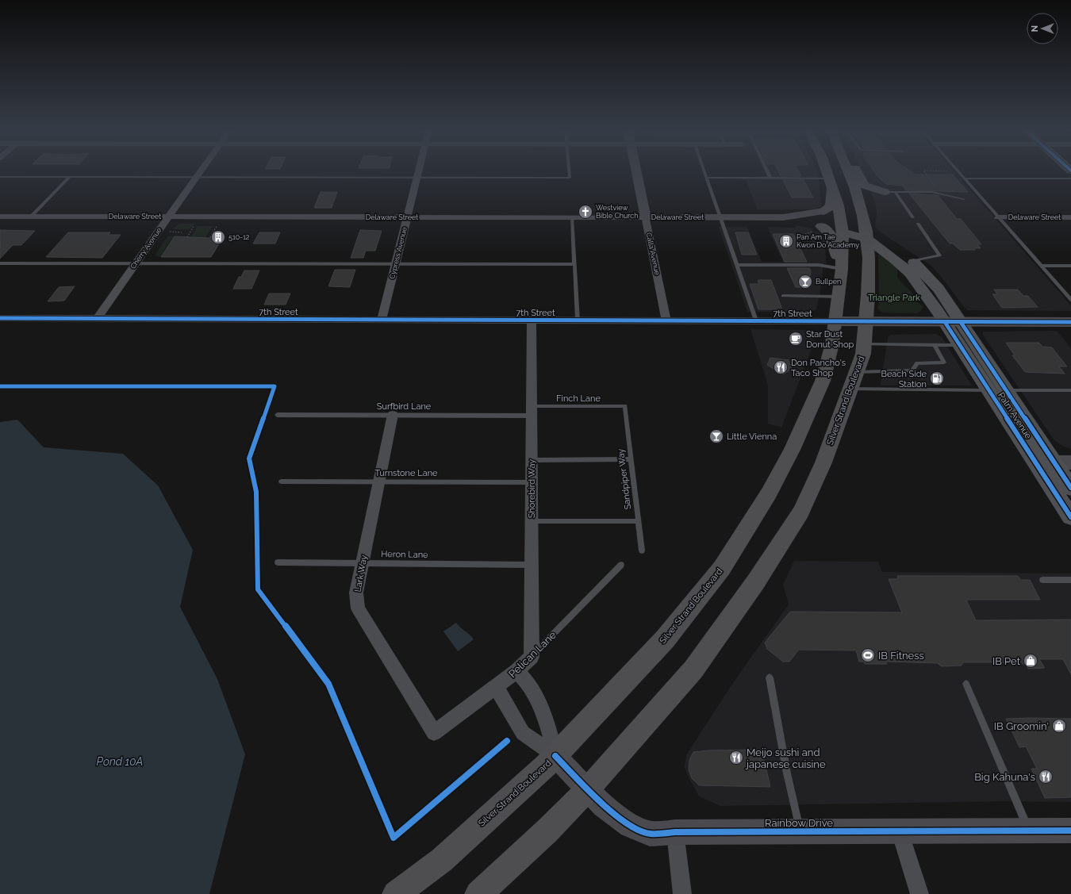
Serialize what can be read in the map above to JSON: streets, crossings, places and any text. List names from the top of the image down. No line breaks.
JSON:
{"streets":{"highway":["Silver Strand Boulevard"],"main road":["Palm Avenue"],"street":["Delaware Street","Cherry Avenue","Cypress Avenue","Calla Avenue","7th Street","Shorebird Way","Lark Way","Pelican Lane","Rainbow Drive"],"lane":["Finch Lane","Surfbird Lane","Turnstone Lane","Sandpiper Way","Heron Lane"]},"crossings":[["Delaware Street","Cherry Avenue"],["Delaware Street","Cypress Avenue"],["Delaware Street","Calla Avenue"],["Cherry Avenue","7th Street"],["Cypress Avenue","7th Street"],["Calla Avenue","7th Street"],["7th Street","Silver Strand Boulevard"],["7th Street","Palm Avenue"],["7th Street","Shorebird Way"],["Finch Lane","Surfbird Lane"],["Finch Lane","Sandpiper Way"],["Finch Lane","Shorebird Way"],["Silver Strand Boulevard","Palm Avenue"],["Silver Strand Boulevard","Rainbow Drive"],["Surfbird Lane","Shorebird Way"],["Surfbird Lane","Lark Way"],["Turnstone Lane","Shorebird Way"],["Turnstone Lane","Lark Way"],["Shorebird Way","Heron Lane"],["Shorebird Way","Pelican Lane"],["Heron Lane","Lark Way"],["Lark Way","Pelican Lane"]],"water":["Pond 10A"],"parks":["Triangle Park"],"places":{"church":["Westview Bible Church"],"building":["510-12","Pan Am Tae Kwon Do Academy"],"bar":["Bullpen","Little Vienna"],"cafe":["Star Dust Donut Shop"],"restaurant":["Don Pancho's Taco Shop","Meijo sushi and japanese cuisine","Big Kahuna's"],"fuel station":["Beach Side Station"],"sports":["IB Fitness"],"shop":["IB Pet","IB Groomin'"]},"north":"left"}
